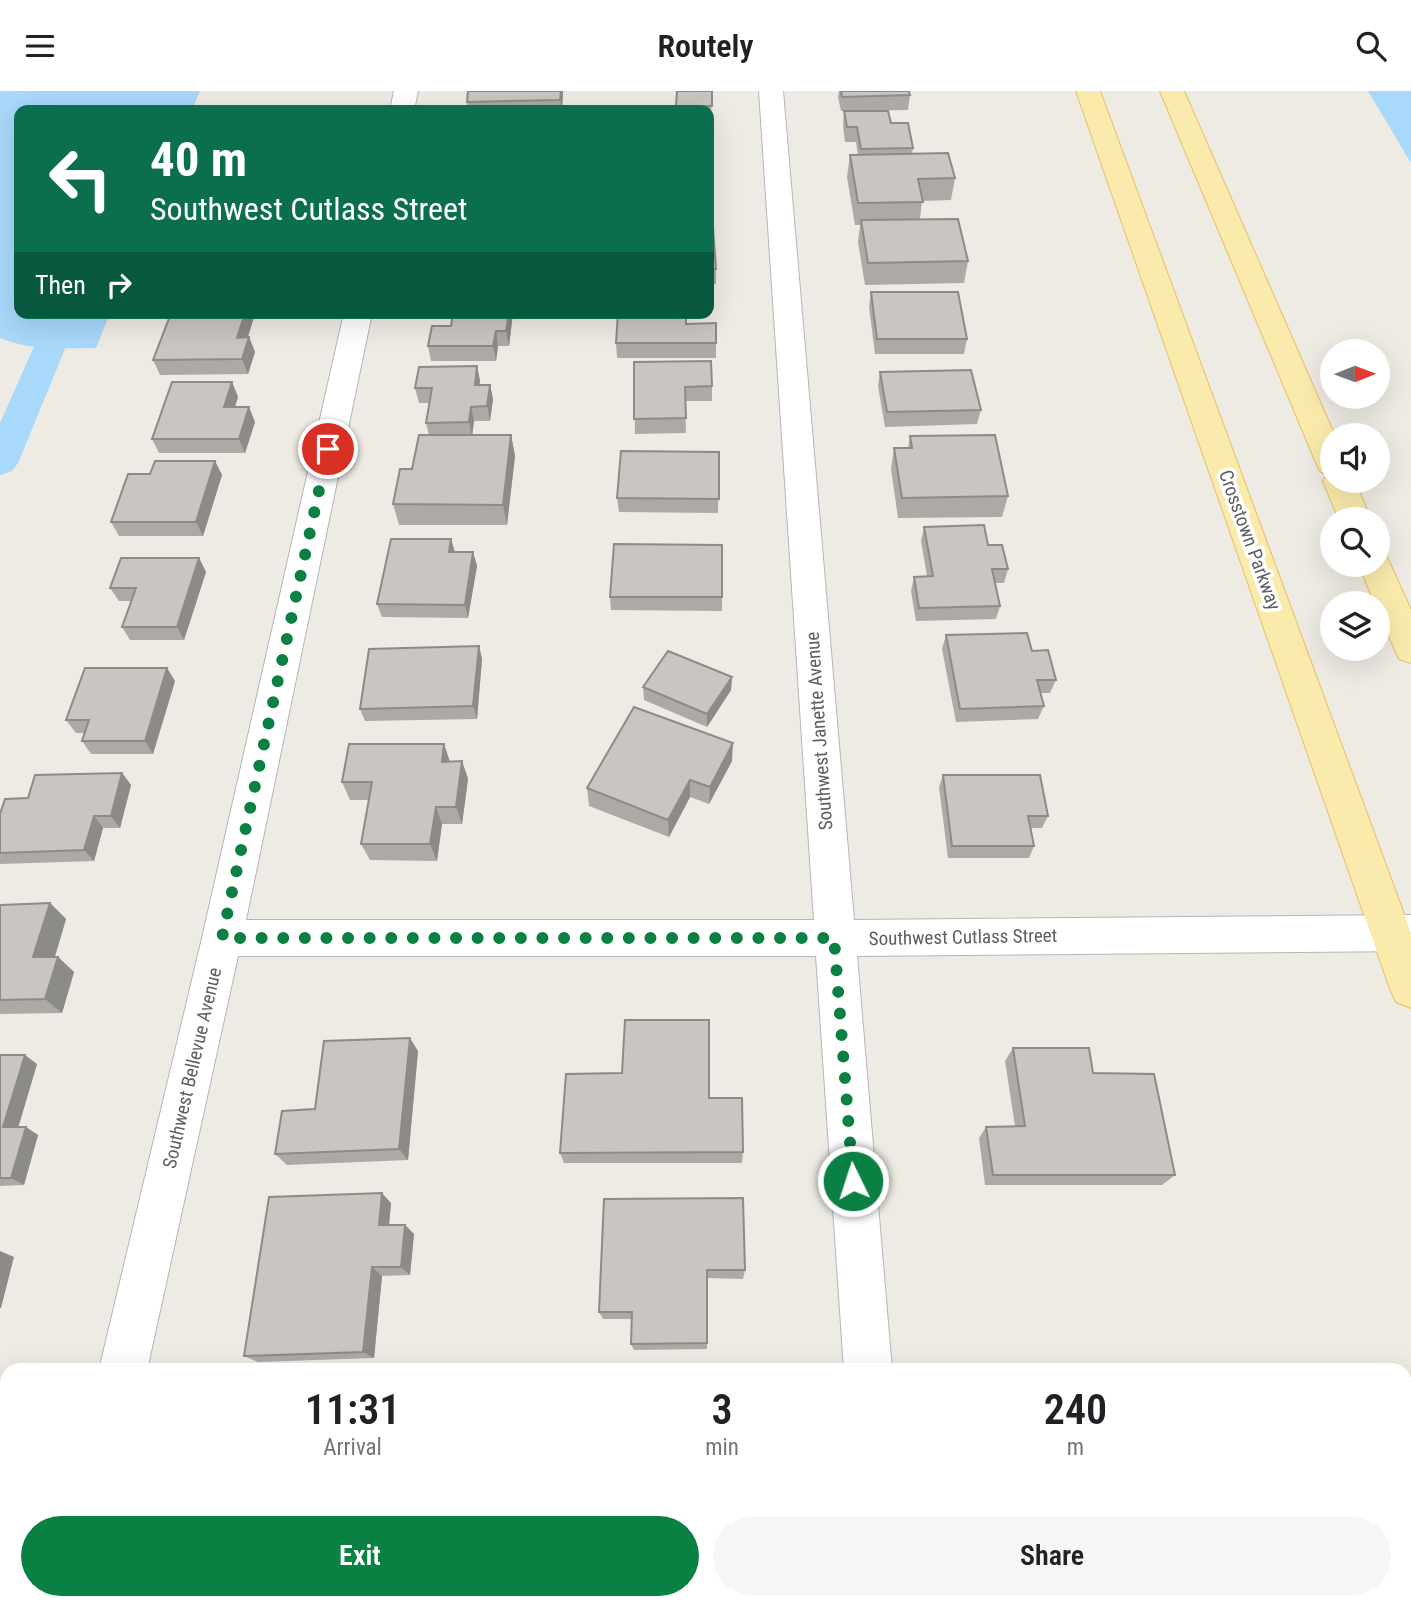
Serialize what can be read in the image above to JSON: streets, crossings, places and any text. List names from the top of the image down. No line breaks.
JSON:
{"streets":{"main road":["Crosstown Parkway"],"street":["Southwest Janette Avenue","Southwest Cutlass Street","Southwest Bellevue Avenue"]},"crossings":[["Crosstown Parkway","Southwest Cutlass Street"],["Southwest Janette Avenue","Southwest Cutlass Street"],["Southwest Cutlass Street","Southwest Bellevue Avenue"]],"north":"right","page":{"header":"Routely","turn":["40 m","Southwest Cutlass Street"],"then":"Then","eta":["11:31","Arrival","3","min","240","m"],"buttons":["Exit","Share"]}}
